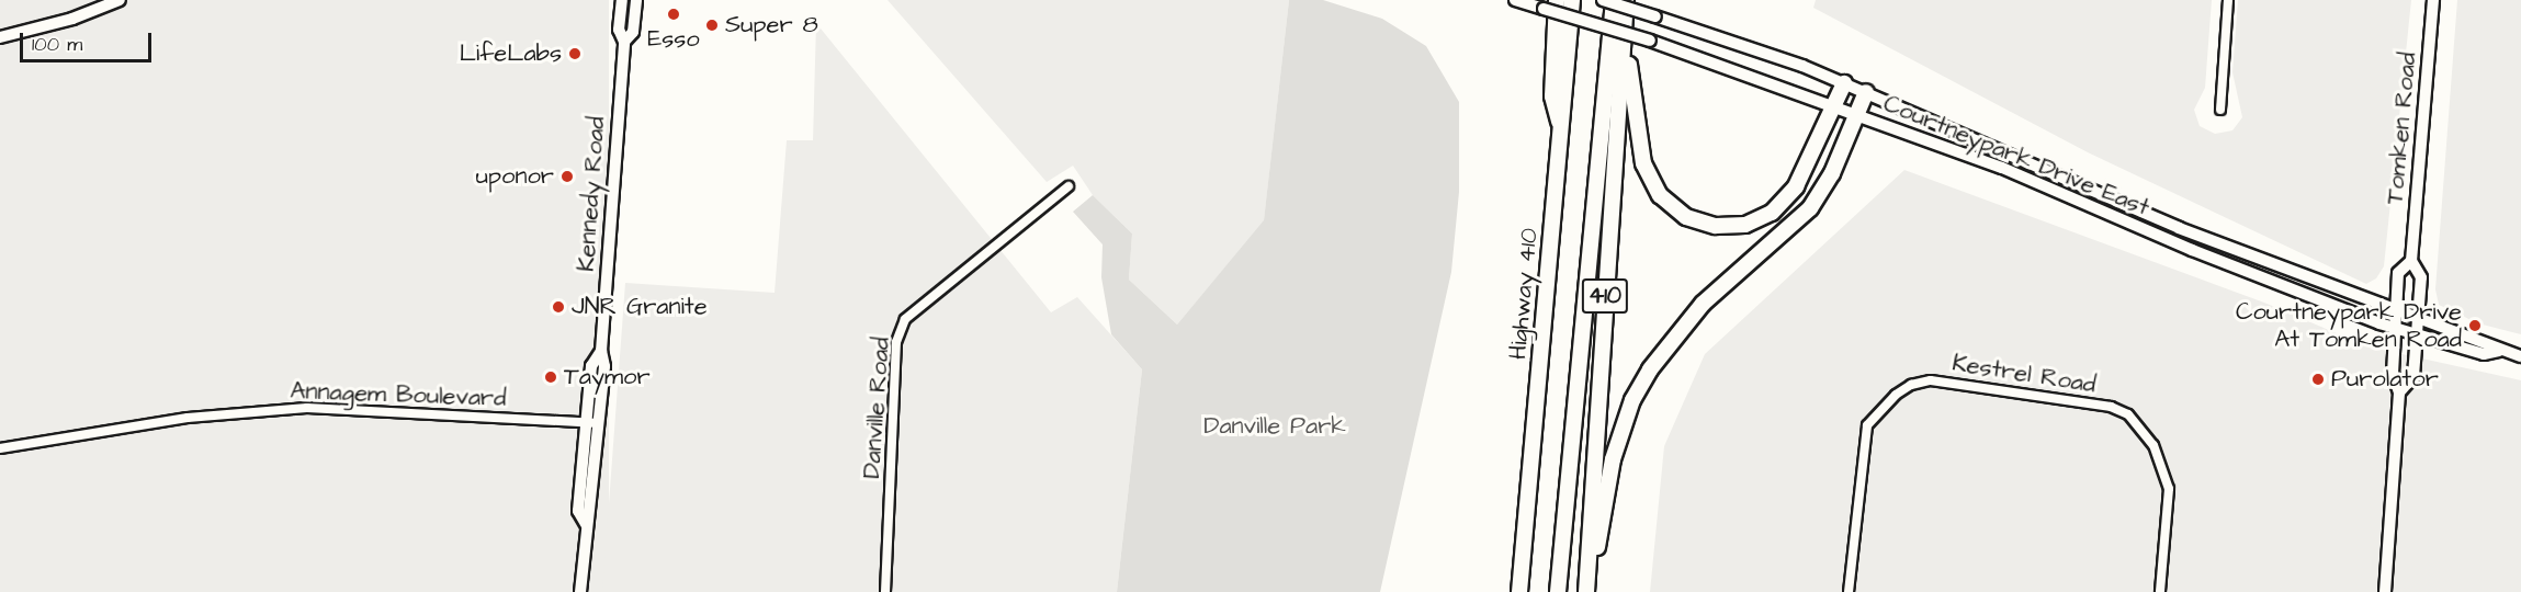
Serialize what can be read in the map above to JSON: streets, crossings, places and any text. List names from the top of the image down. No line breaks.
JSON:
{"streets":{"highway":["Highway 410","410"],"main road":["Tomken Road","Courtneypark Drive East","Kennedy Road"],"street":["Kestrel Road","Annagem Boulevard","Danville Road"]},"crossings":[["Tomken Road","Courtneypark Drive East"],["Kennedy Road","Annagem Boulevard"]],"parks":["Danville Park"],"places":["Esso","Super 8","LifeLabs","uponor","JNR Granite","Courtneypark Drive At Tomken Road","Taymor","Purolator"],"scale_bar":"100 m"}
